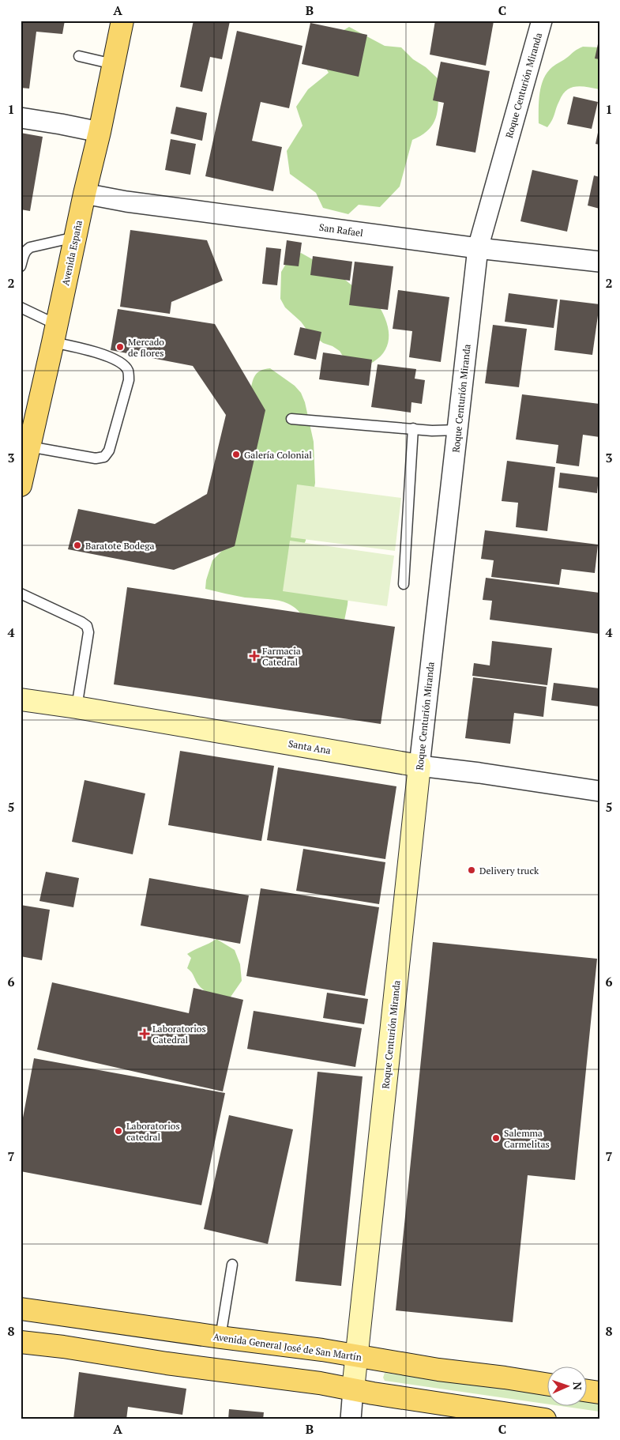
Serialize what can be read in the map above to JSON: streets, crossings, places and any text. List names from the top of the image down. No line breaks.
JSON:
{"streets":{"main road":["Avenida España","Avenida General José de San Martín"],"street":["Roque Centurión Miranda","San Rafael","Santa Ana"]},"crossings":[["Roque Centurión Miranda","San Rafael"],["Roque Centurión Miranda","Santa Ana"],["Roque Centurión Miranda","Avenida General José de San Martín"],["San Rafael","Avenida España"]],"places":{"other":["Mercado de flores","Galería Colonial","Baratote Bodega","Delivery truck","Laboratorios catedral","Salemma Carmelitas"],"health":["Farmacia Catedral","Laboratorios Catedral"]},"north":"right","grid":{"columns":["A","B","C"],"rows":["1","2","3","4","5","6","7","8"]}}
